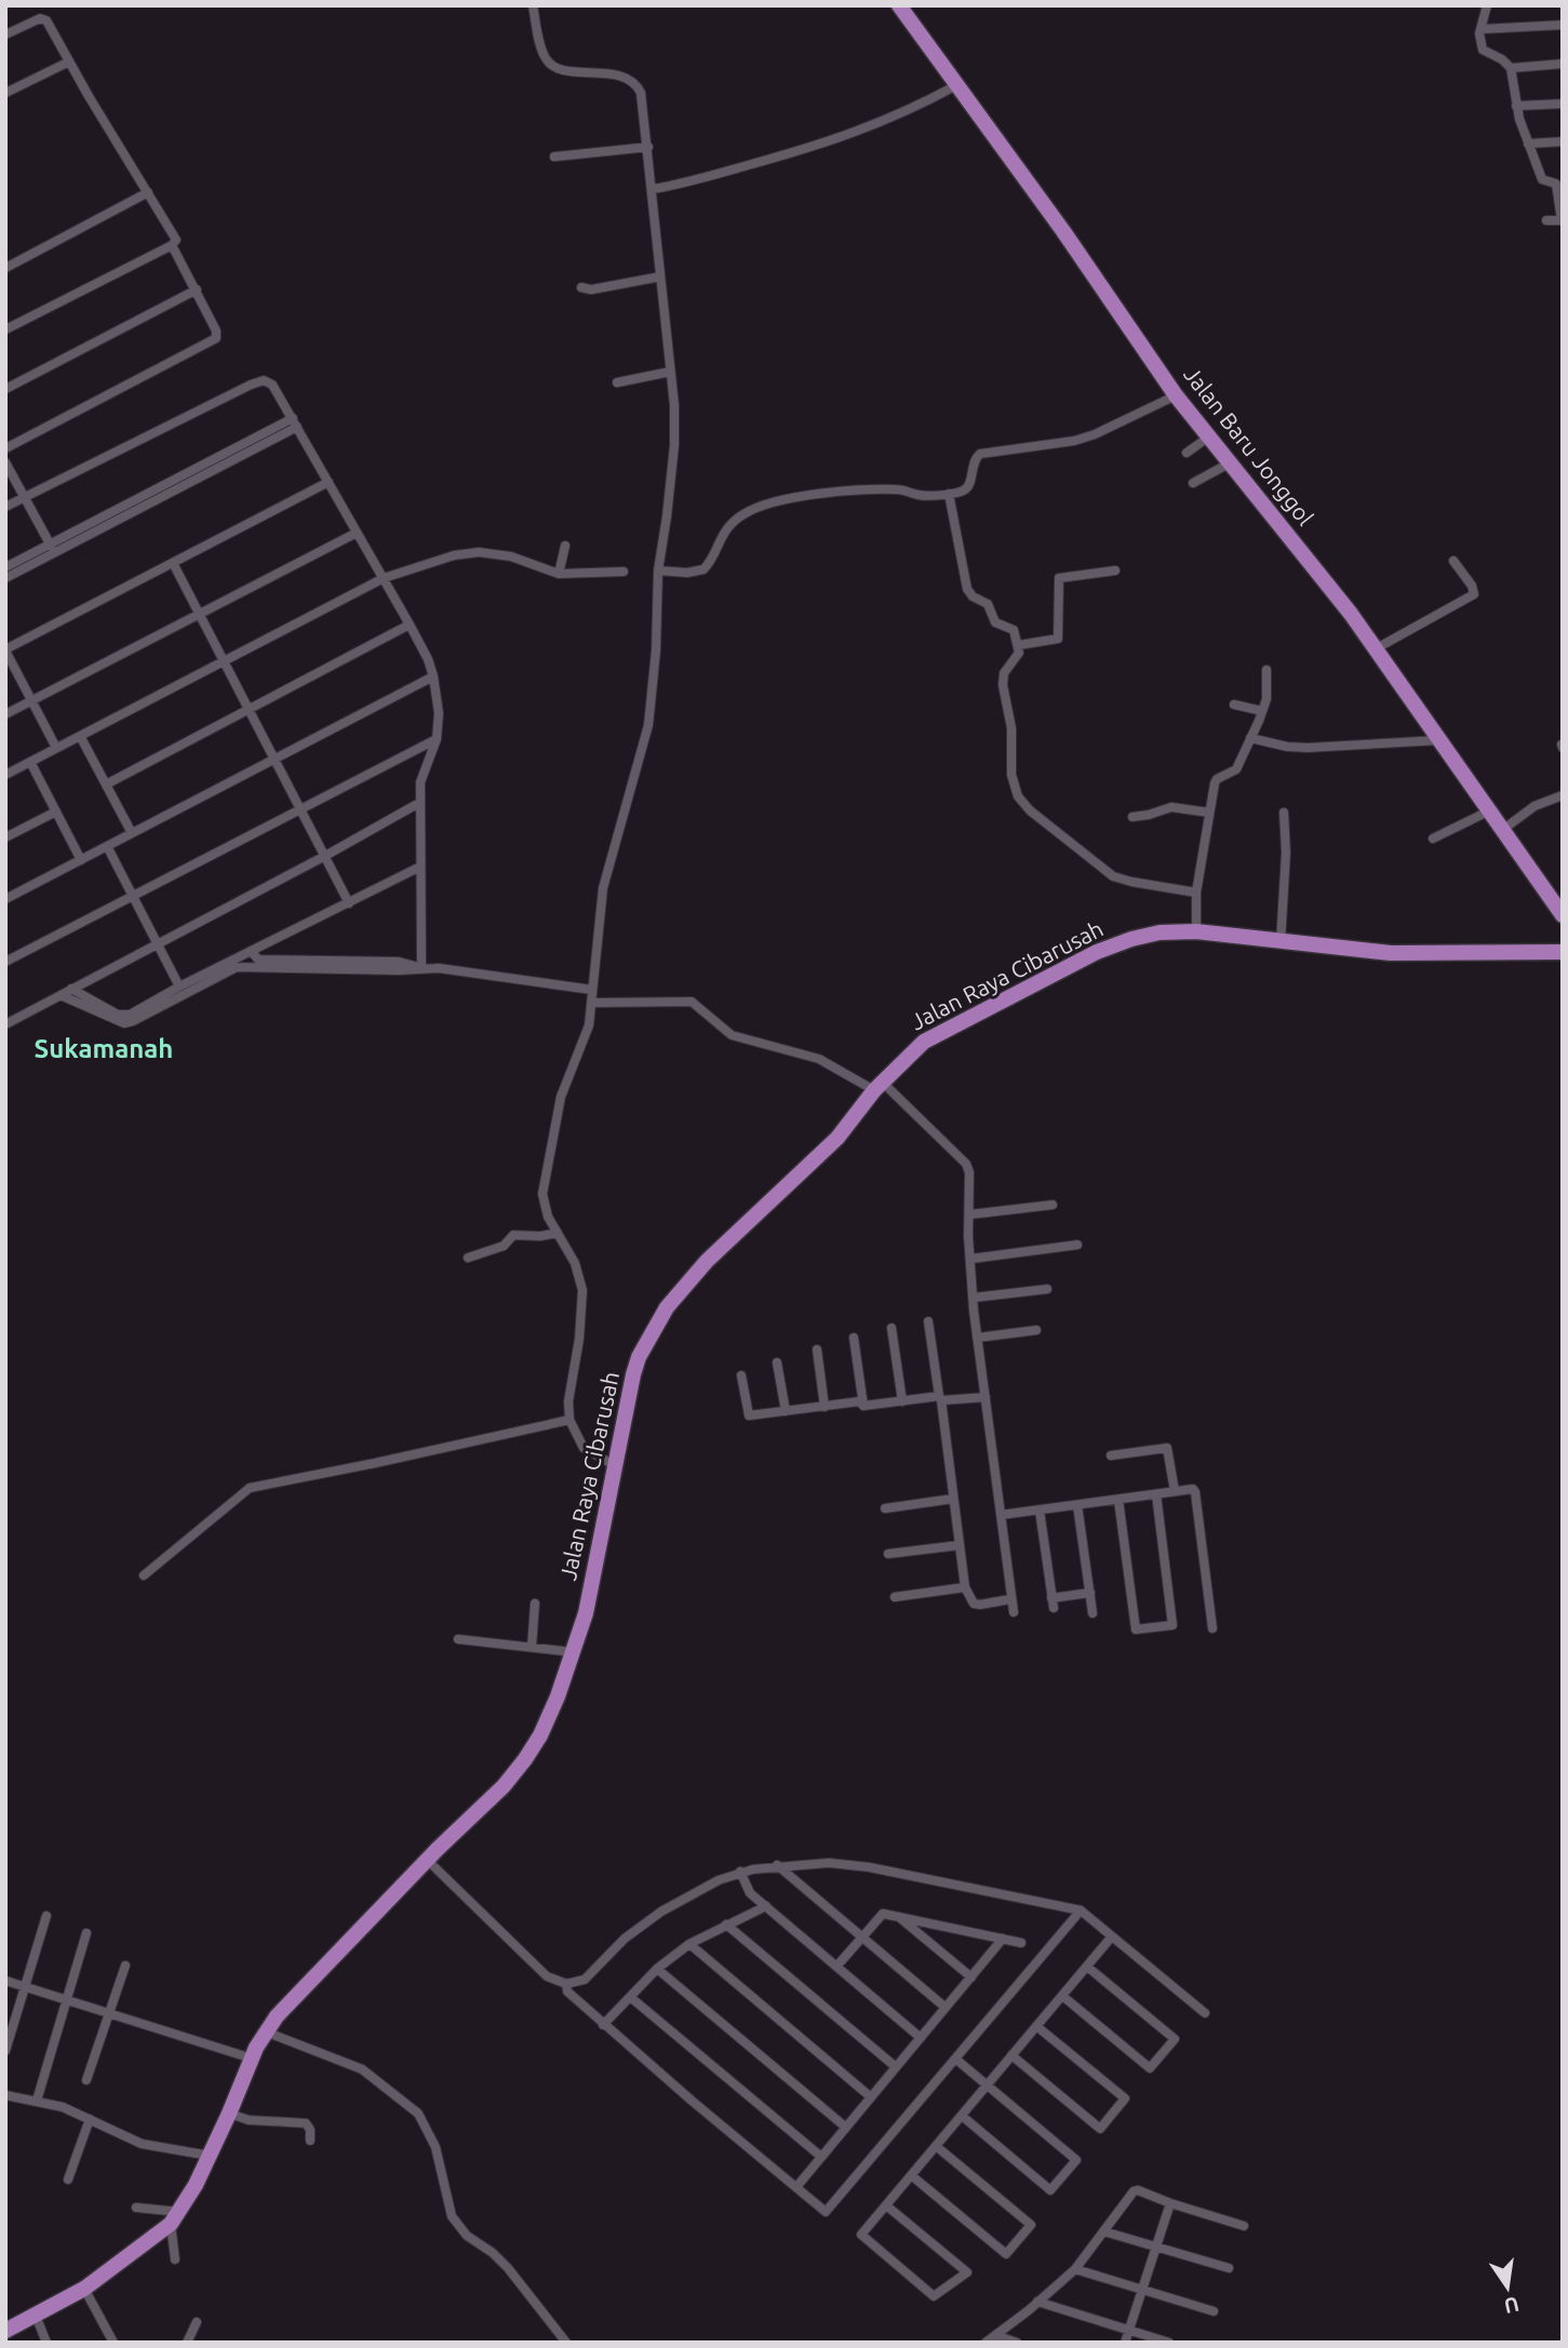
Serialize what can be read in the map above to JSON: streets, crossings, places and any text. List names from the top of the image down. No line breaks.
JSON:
{"streets":{"main road":["Jalan Baru Jonggol","Jalan Raya Cibarusah"]},"districts":["Sukamanah"],"north":"bottom"}
